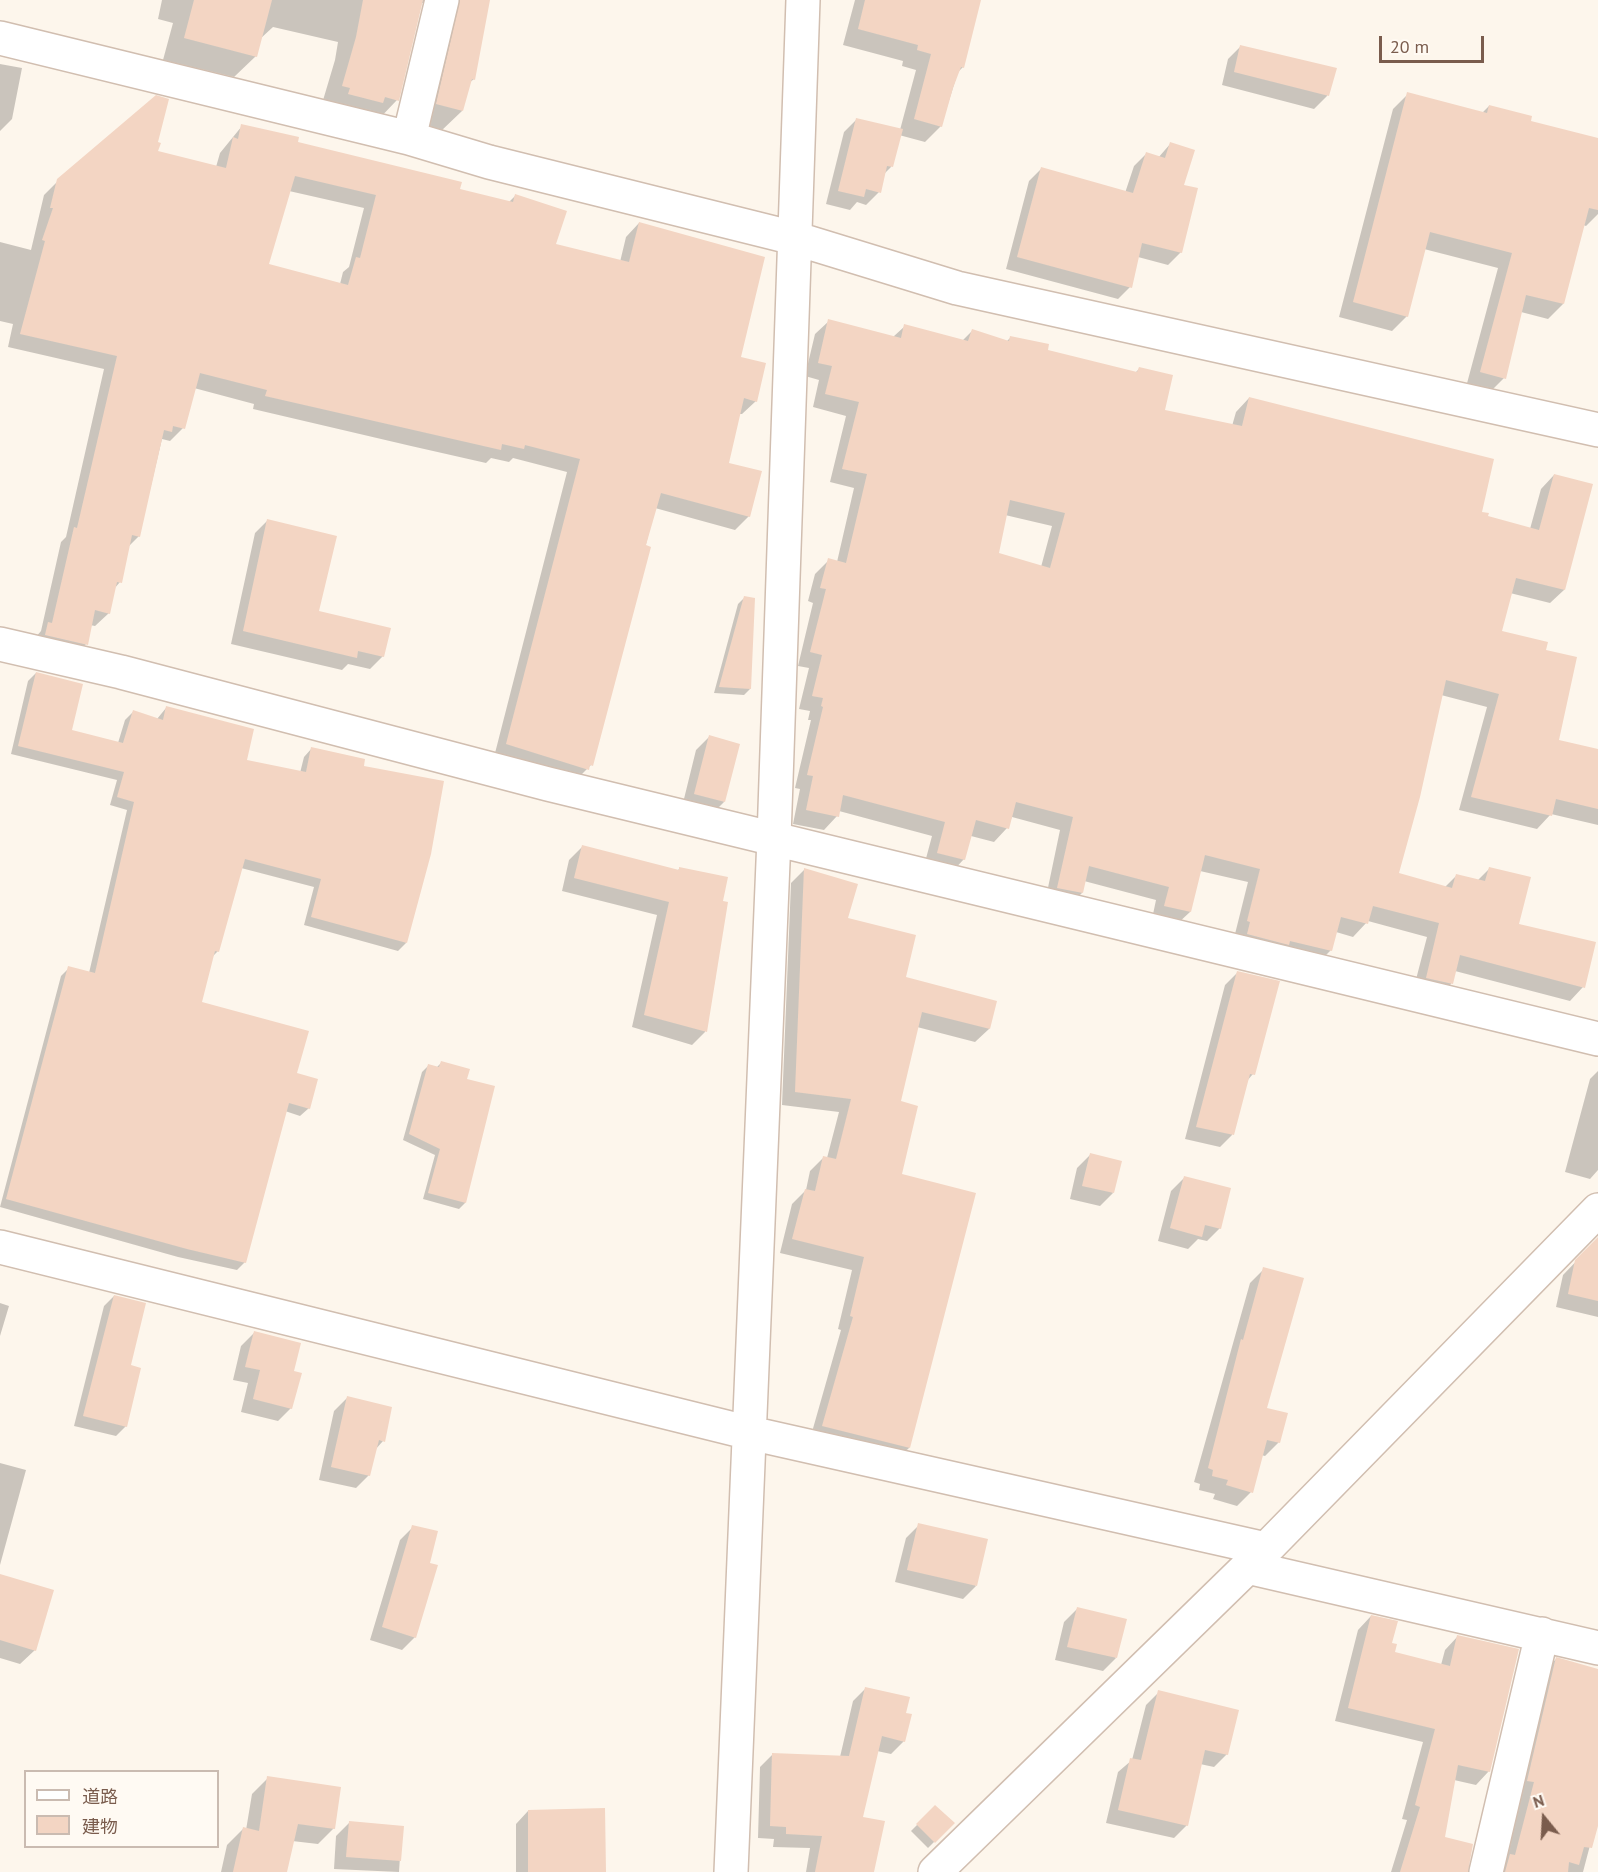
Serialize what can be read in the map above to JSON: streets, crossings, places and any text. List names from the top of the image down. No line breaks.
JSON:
{"legend":["道路","建物"],"scale_bar":"20 m","north":"top"}
